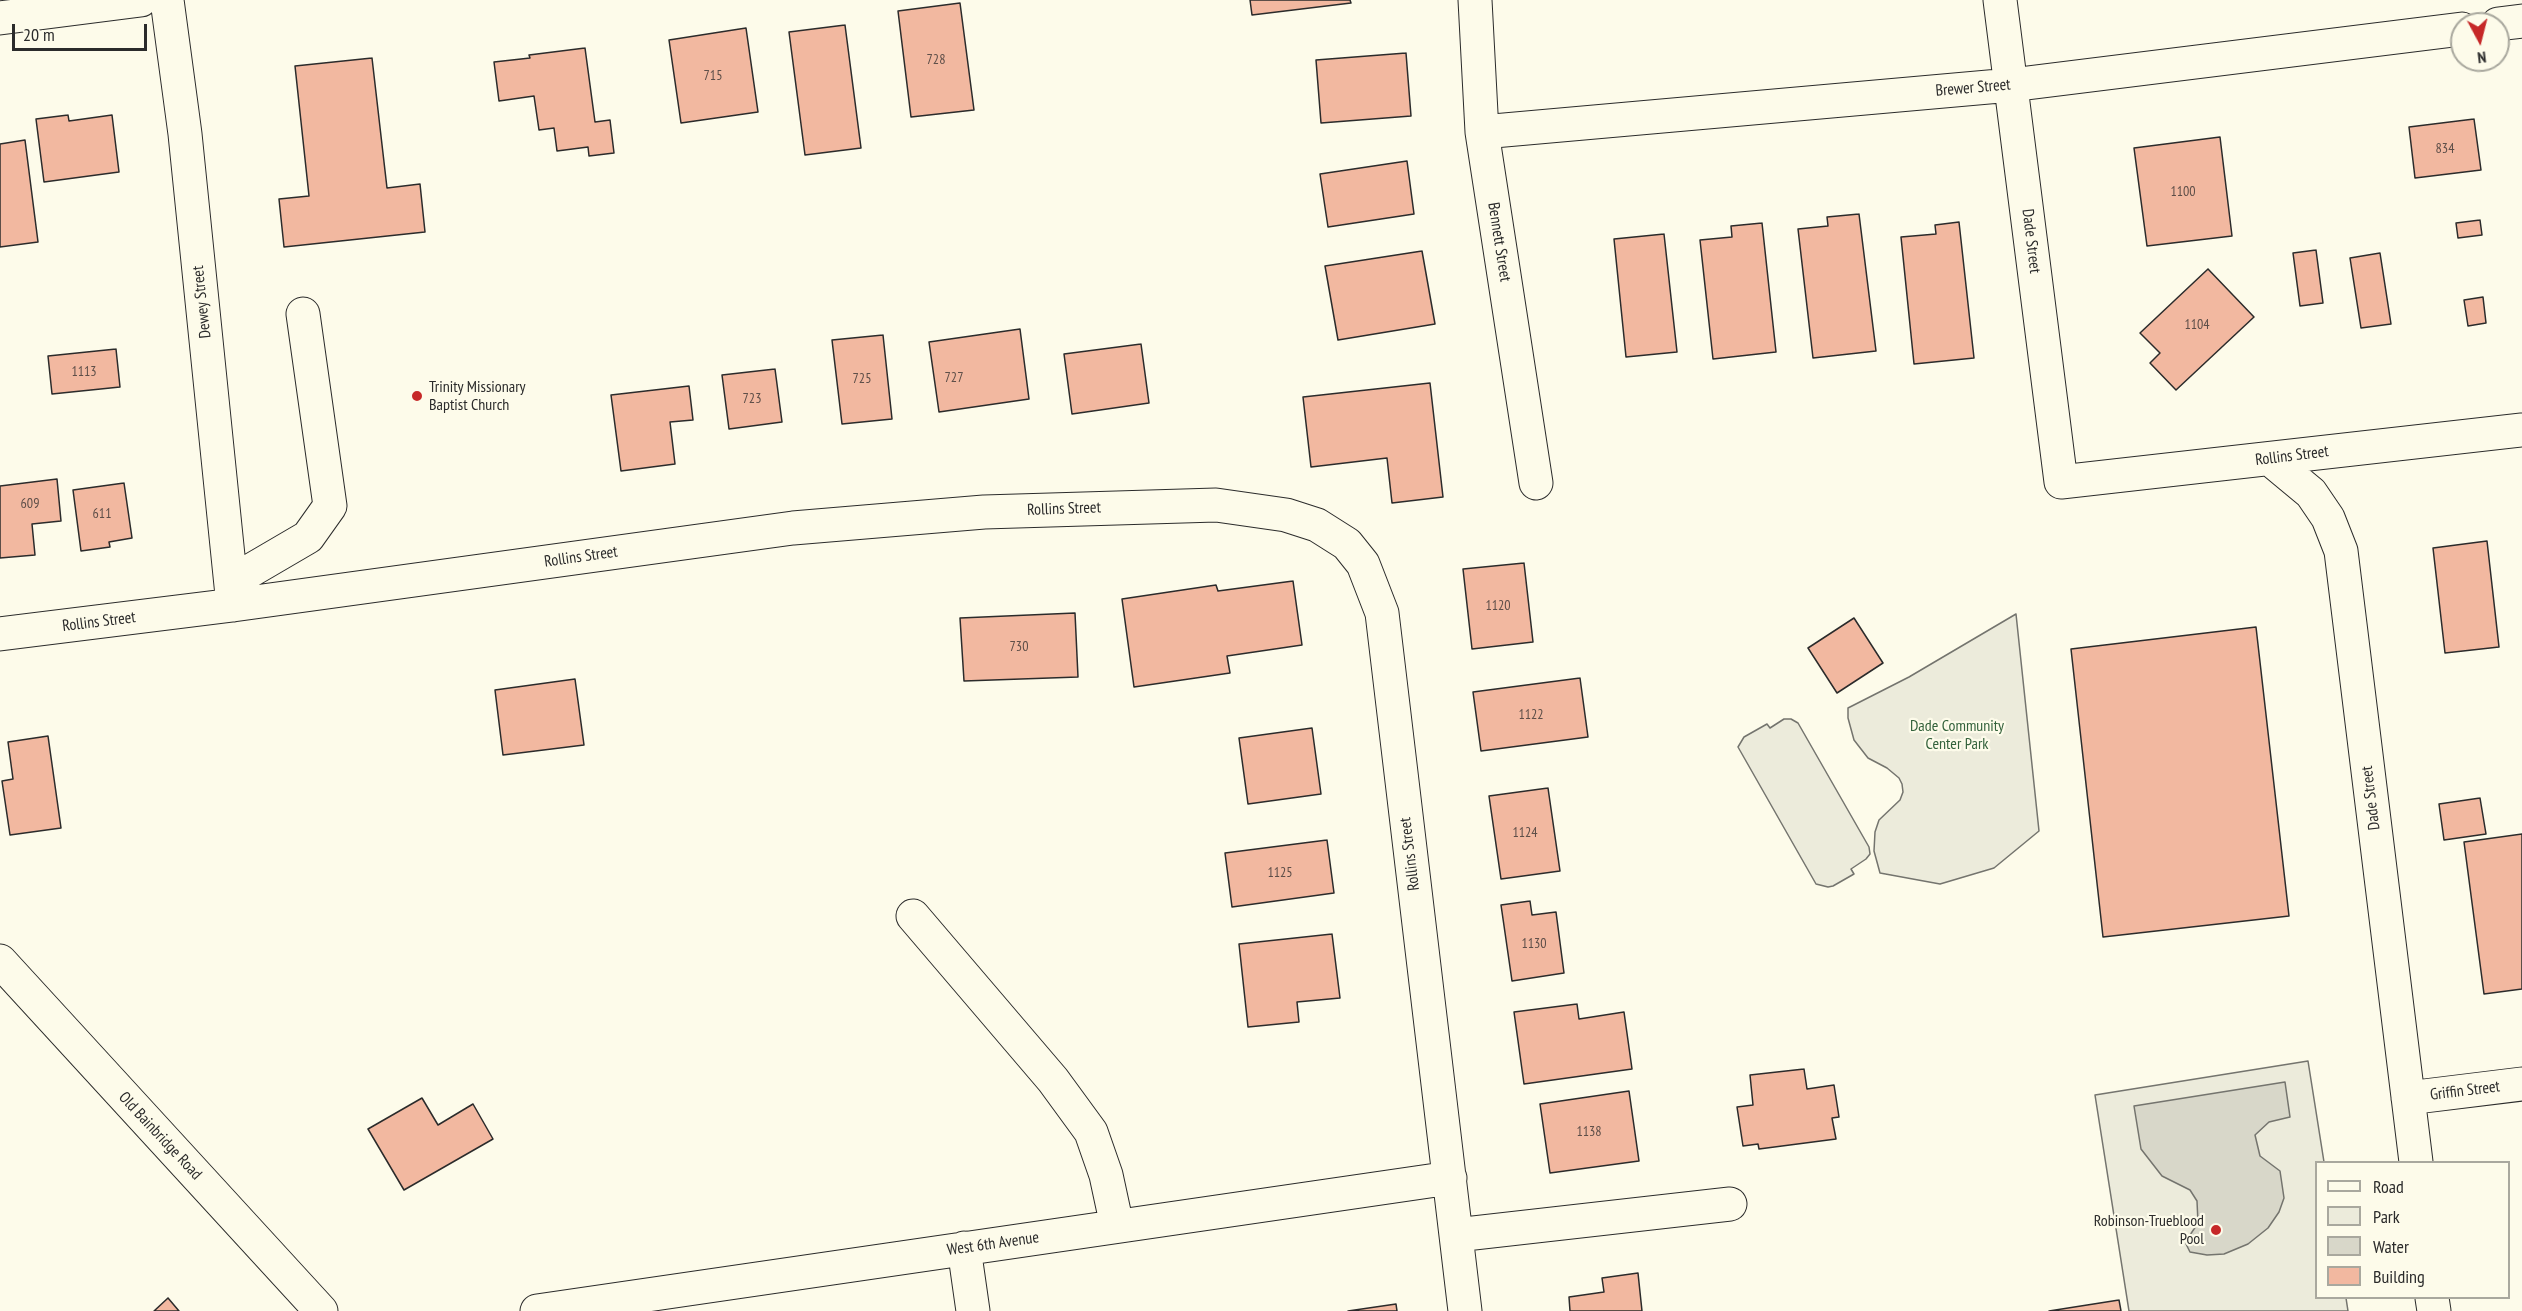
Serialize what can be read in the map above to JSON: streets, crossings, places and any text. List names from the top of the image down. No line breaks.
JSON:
{"streets":{"street":["Brewer Street","Dade Street","Bennett Street","Dewey Street","Rollins Street","Griffin Street","Old Bainbridge Road","West 6th Avenue"]},"crossings":[["Brewer Street","Dade Street"],["Brewer Street","Bennett Street"],["Dade Street","Rollins Street"],["Dade Street","Griffin Street"],["Dewey Street","Rollins Street"],["Rollins Street","West 6th Avenue"]],"parks":["Dade Community Center Park"],"places":["Trinity Missionary Baptist Church","Robinson-Trueblood Pool"],"house_numbers":["728","715","834","1100","1104","1113","727","725","723","609","611","1120","730","1122","1124","1125","1130","1138"],"legend":["Road","Park","Water","Building"],"scale_bar":"20 m","north":"bottom"}
